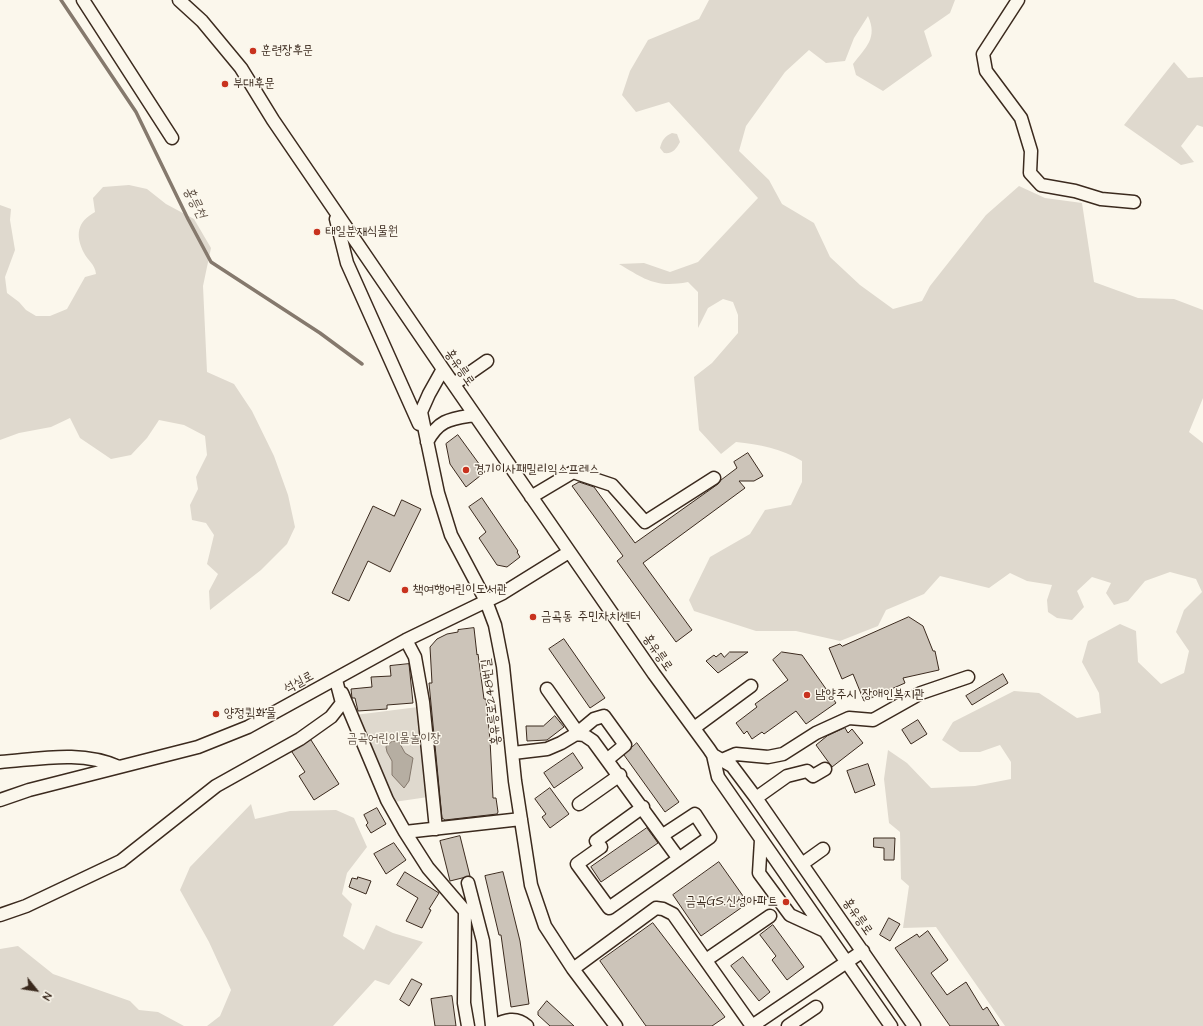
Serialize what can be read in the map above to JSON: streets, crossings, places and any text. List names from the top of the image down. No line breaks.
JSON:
{"streets":{"street":["홍유릉로","석실로","홍유릉로248번길"]},"crossings":[["홍유릉로","석실로"],["홍유릉로","홍유릉로248번길"],["석실로","홍유릉로248번길"]],"water":["홍릉천"],"parks":["금곡어린이물놀이장"],"places":["훈련장후문","부대후문","태일분재식물원","경기이사패밀리익스프레스","책여행어린이도서관","금곡동 주민자치센터","남양주시 장애인복지관","양정퀵화물","금곡GS.신성아파트"],"north":"bottom right"}
